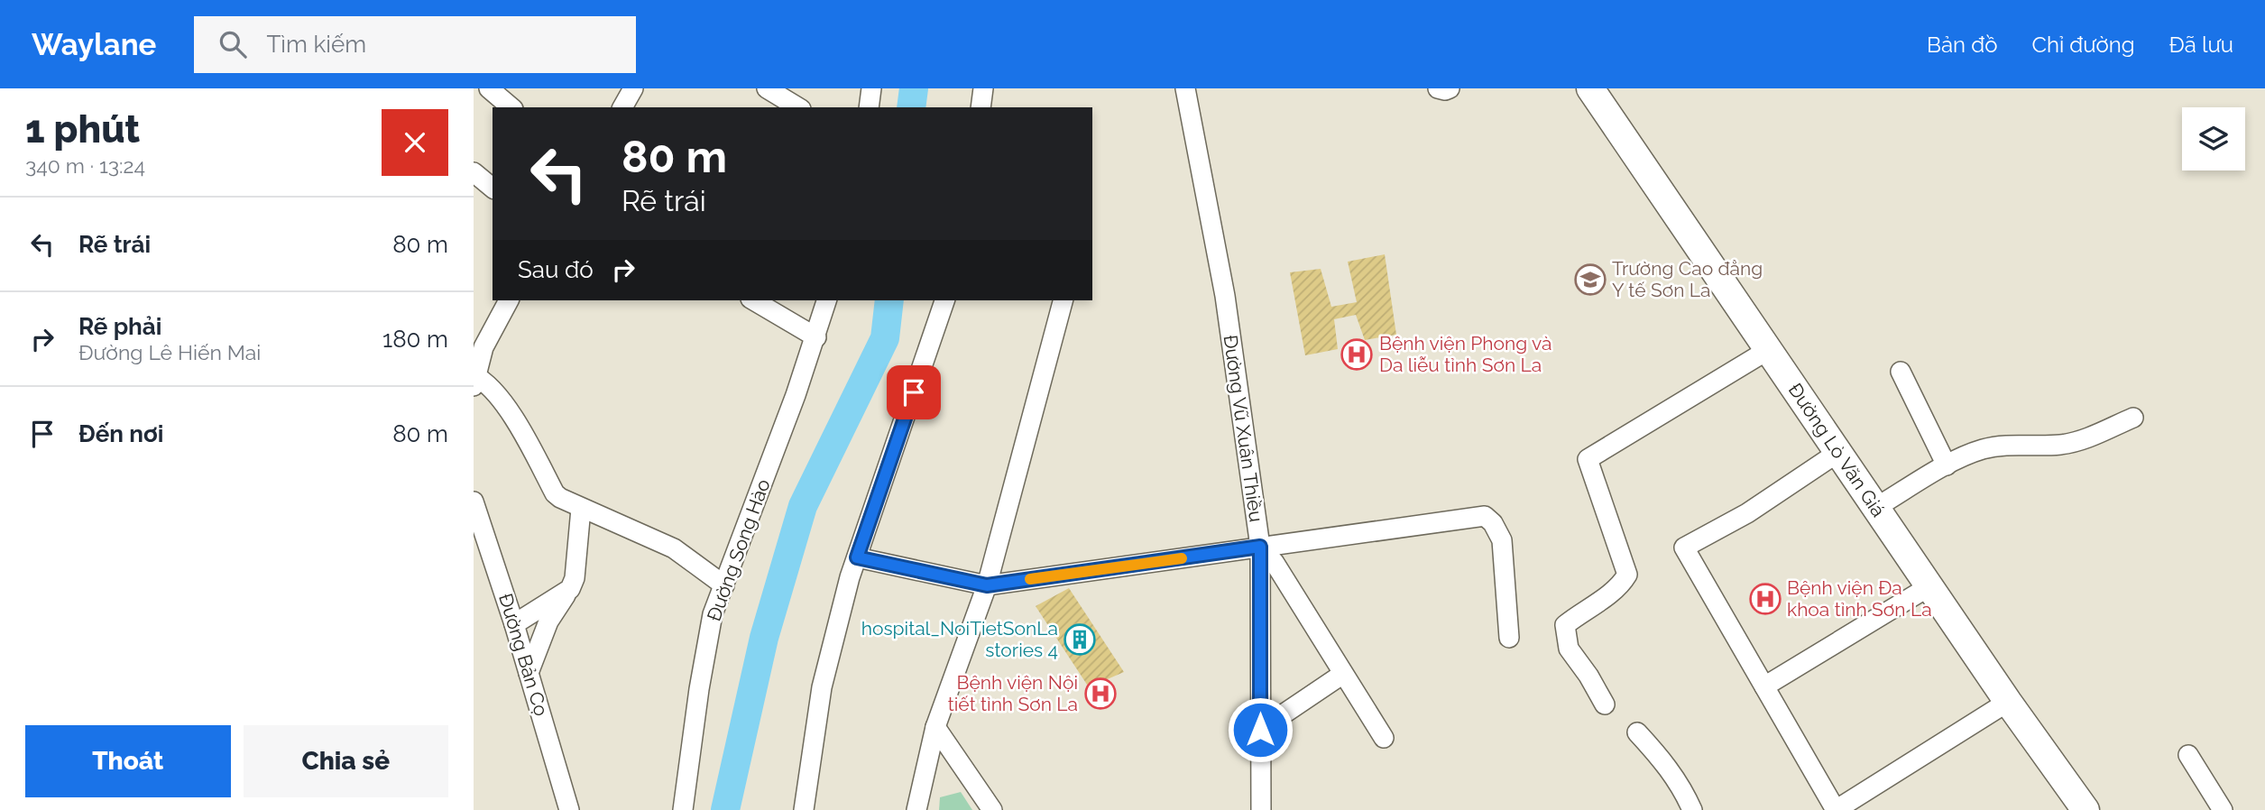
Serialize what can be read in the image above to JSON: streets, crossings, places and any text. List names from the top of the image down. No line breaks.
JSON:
{"streets":{"highway":["Đường Lò Văn Giá"],"street":["Đường Vũ Xuân Thiều","Đường Song Hào","Đường Bản Cọ"]},"places":{"school or university":["Trường Cao đẳng Y tế Sơn La"],"hospital":["Bệnh viện Phong và Da liễu tỉnh Sơn La","Bệnh viện Đa khoa tỉnh Sơn La","Bệnh viện Nội tiết tỉnh Sơn La"],"building":["hospital_NoiTietSonLa stories 4"]},"page":{"header":"Waylane","search":"Tìm kiếm","nav":["Bản đồ","Chỉ đường","Đã lưu"],"heading":["1 phút","340 m · 13:24"],"turn":["80 m","Rẽ trái"],"list":[{"name":"Rẽ trái","value":"80 m"},{"name":"Rẽ phải","note":"Đường Lê Hiến Mai","value":"180 m"},{"name":"Đến nơi","value":"80 m"}],"then":"Sau đó","buttons":["Thoát","Chia sẻ"]}}
